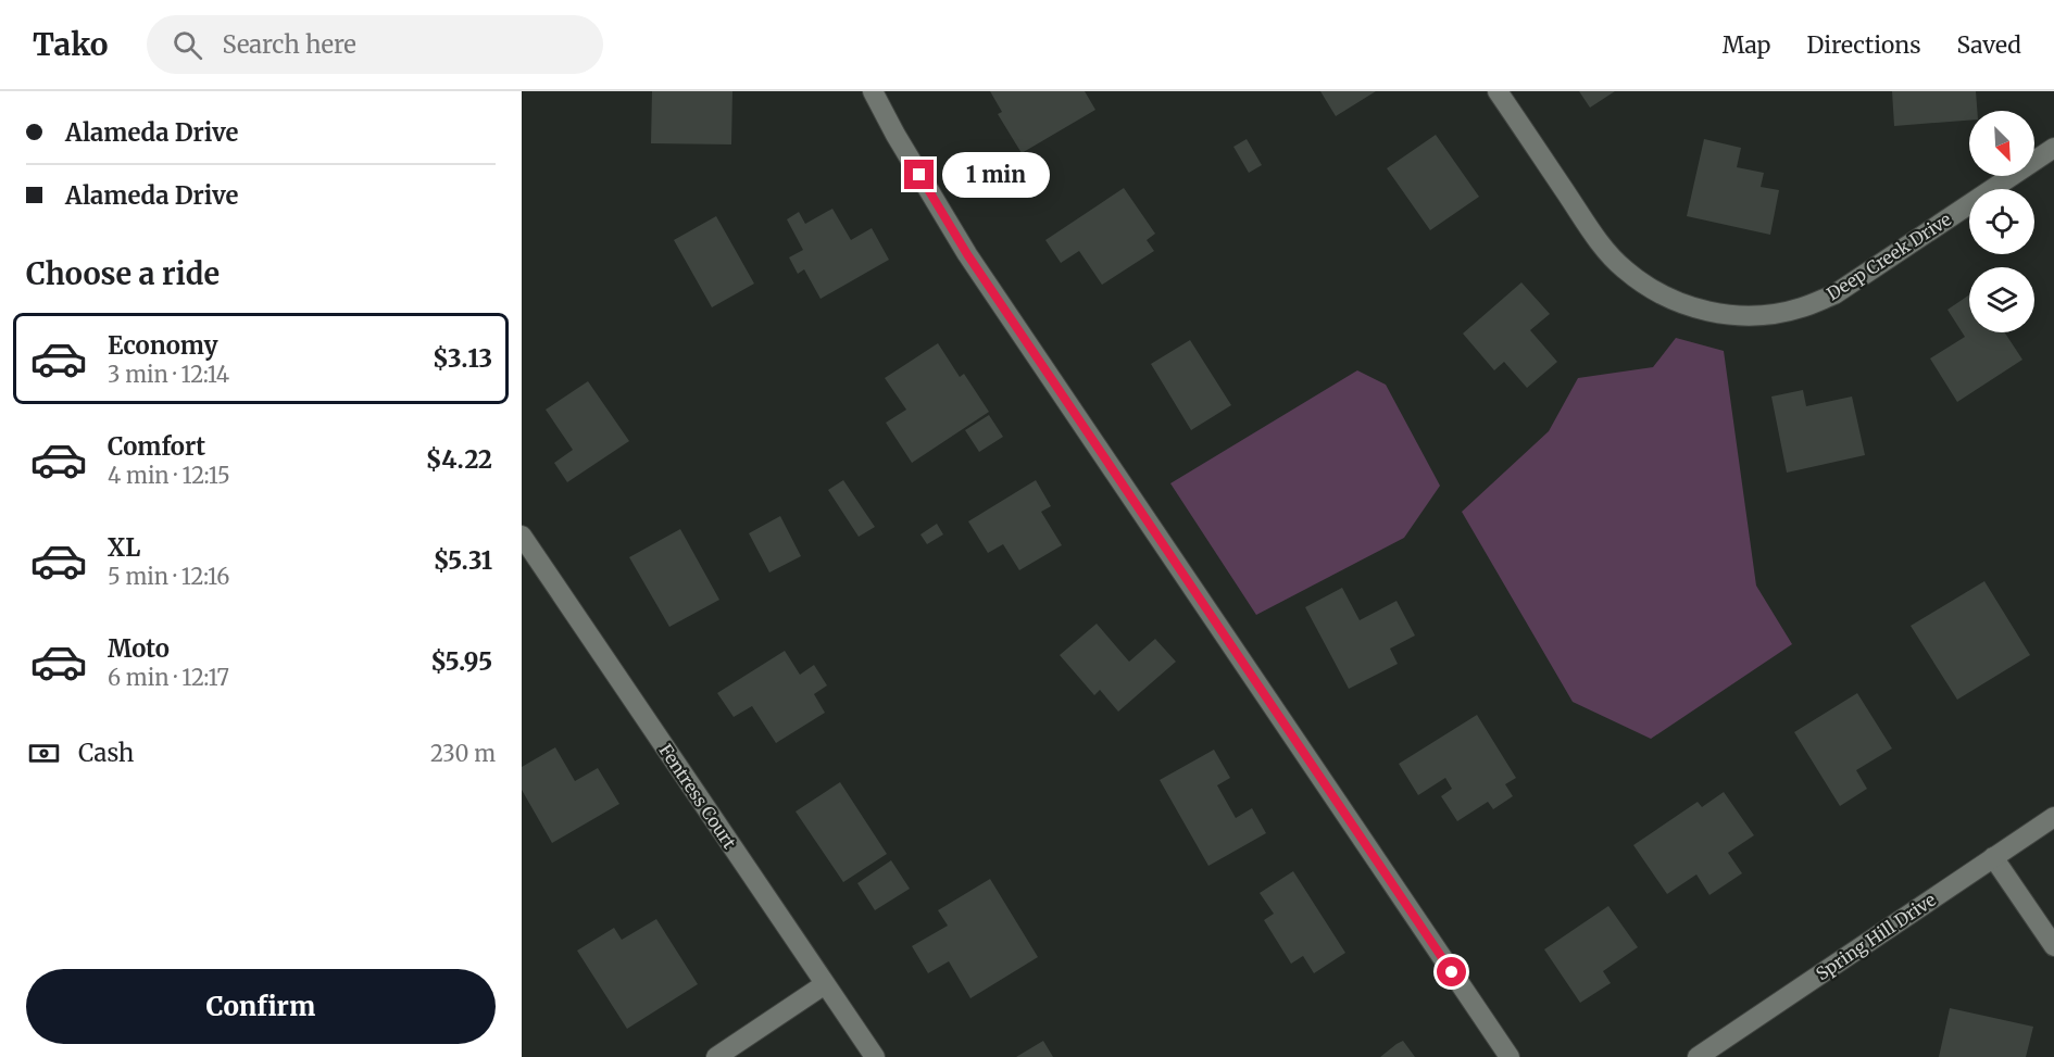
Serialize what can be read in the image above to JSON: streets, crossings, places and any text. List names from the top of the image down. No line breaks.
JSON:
{"streets":{"street":["Deep Creek Drive","Fentress Court","Spring Hill Drive"]},"north":"bottom right","page":{"header":"Tako","search":"Search here","nav":["Map","Directions","Saved"],"banner":["Alameda Drive","Alameda Drive"],"bubble":"1 min","heading":"Choose a ride","list":[{"name":"Economy","note":"3 min · 12:14","value":"$3.13"},{"name":"Comfort","note":"4 min · 12:15","value":"$4.22"},{"name":"XL","note":"5 min · 12:16","value":"$5.31"},{"name":"Moto","note":"6 min · 12:17","value":"$5.95"}],"pay":["Cash","230 m"],"buttons":"Confirm"}}
